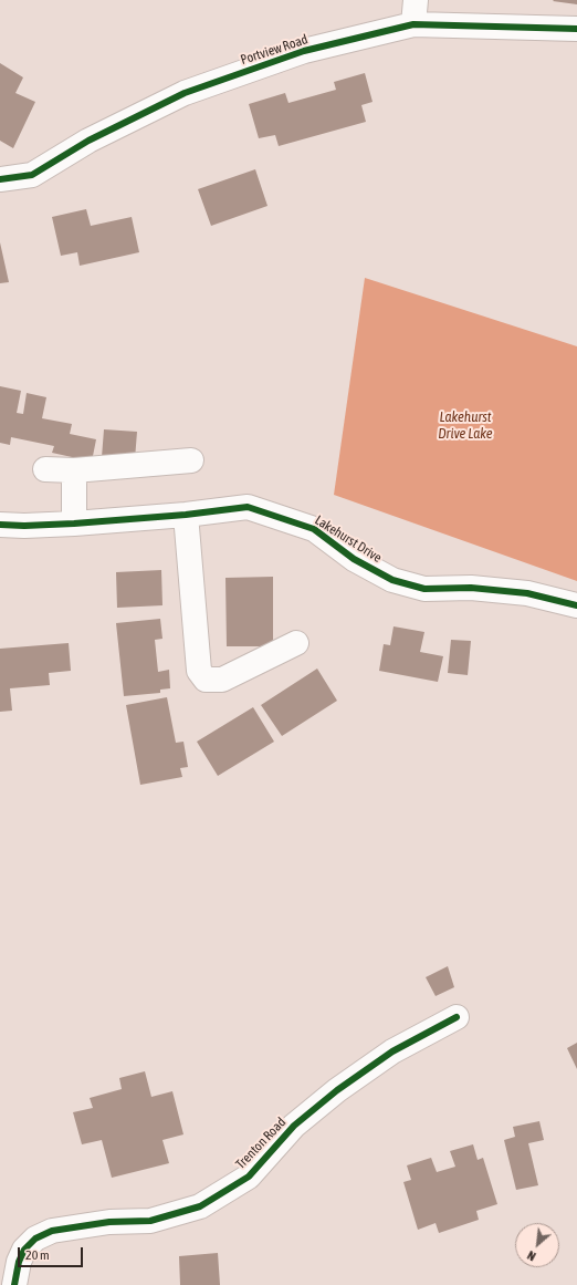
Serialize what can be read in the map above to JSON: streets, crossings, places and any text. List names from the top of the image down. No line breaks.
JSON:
{"streets":{"street":["Portview Road","Lakehurst Drive","Trenton Road"]},"water":["Lakehurst Drive Lake"],"scale_bar":"20 m","north":"bottom left"}
